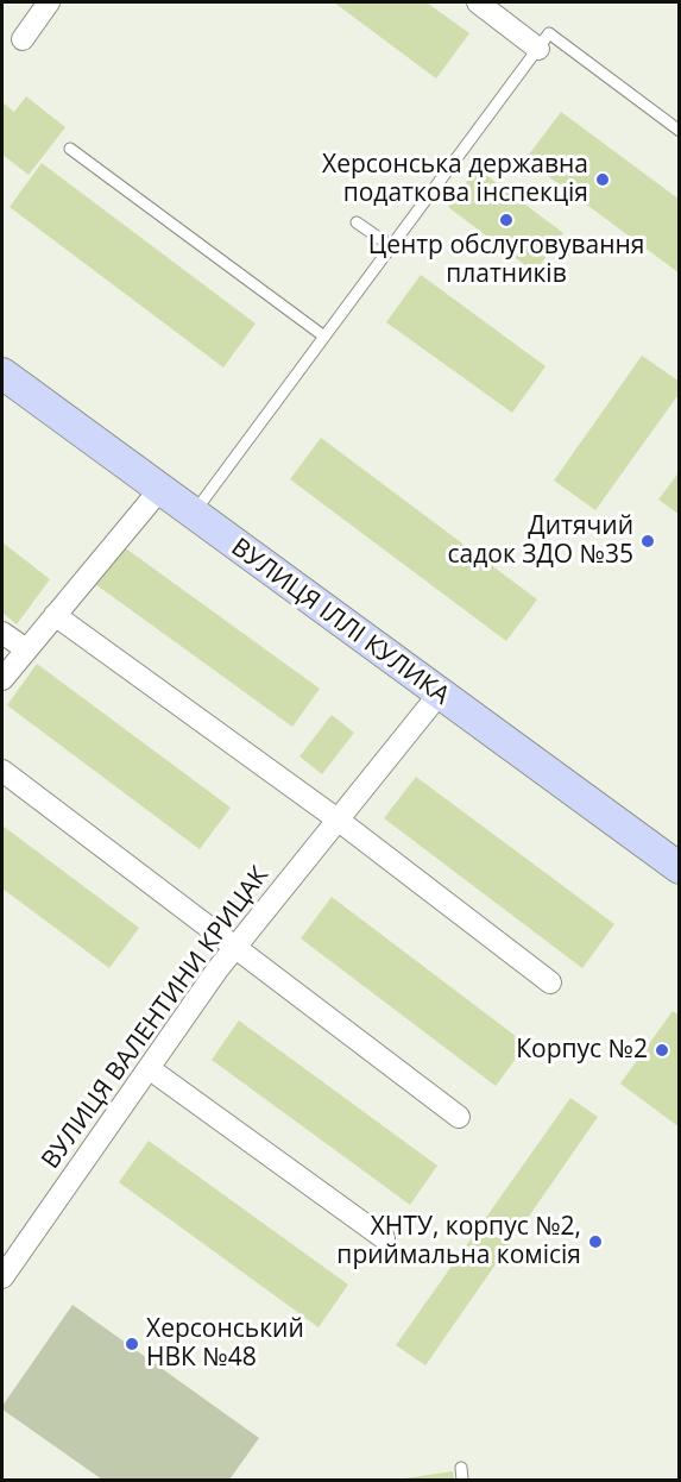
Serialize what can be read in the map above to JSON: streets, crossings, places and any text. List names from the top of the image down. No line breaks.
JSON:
{"streets":{"street":["ВУЛИЦЯ ІЛЛІ КУЛИКА","ВУЛИЦЯ ВАЛЕНТИНИ КРИЦАК"]},"crossings":[["ВУЛИЦЯ ІЛЛІ КУЛИКА","ВУЛИЦЯ ВАЛЕНТИНИ КРИЦАК"]],"places":["Херсонська державна податкова інспекція","Центр обслуговування платників","Дитячий садок ЗДО №35","Корпус №2","ХНТУ, корпус №2, приймальна комісія","Херсонський НВК №48"]}
